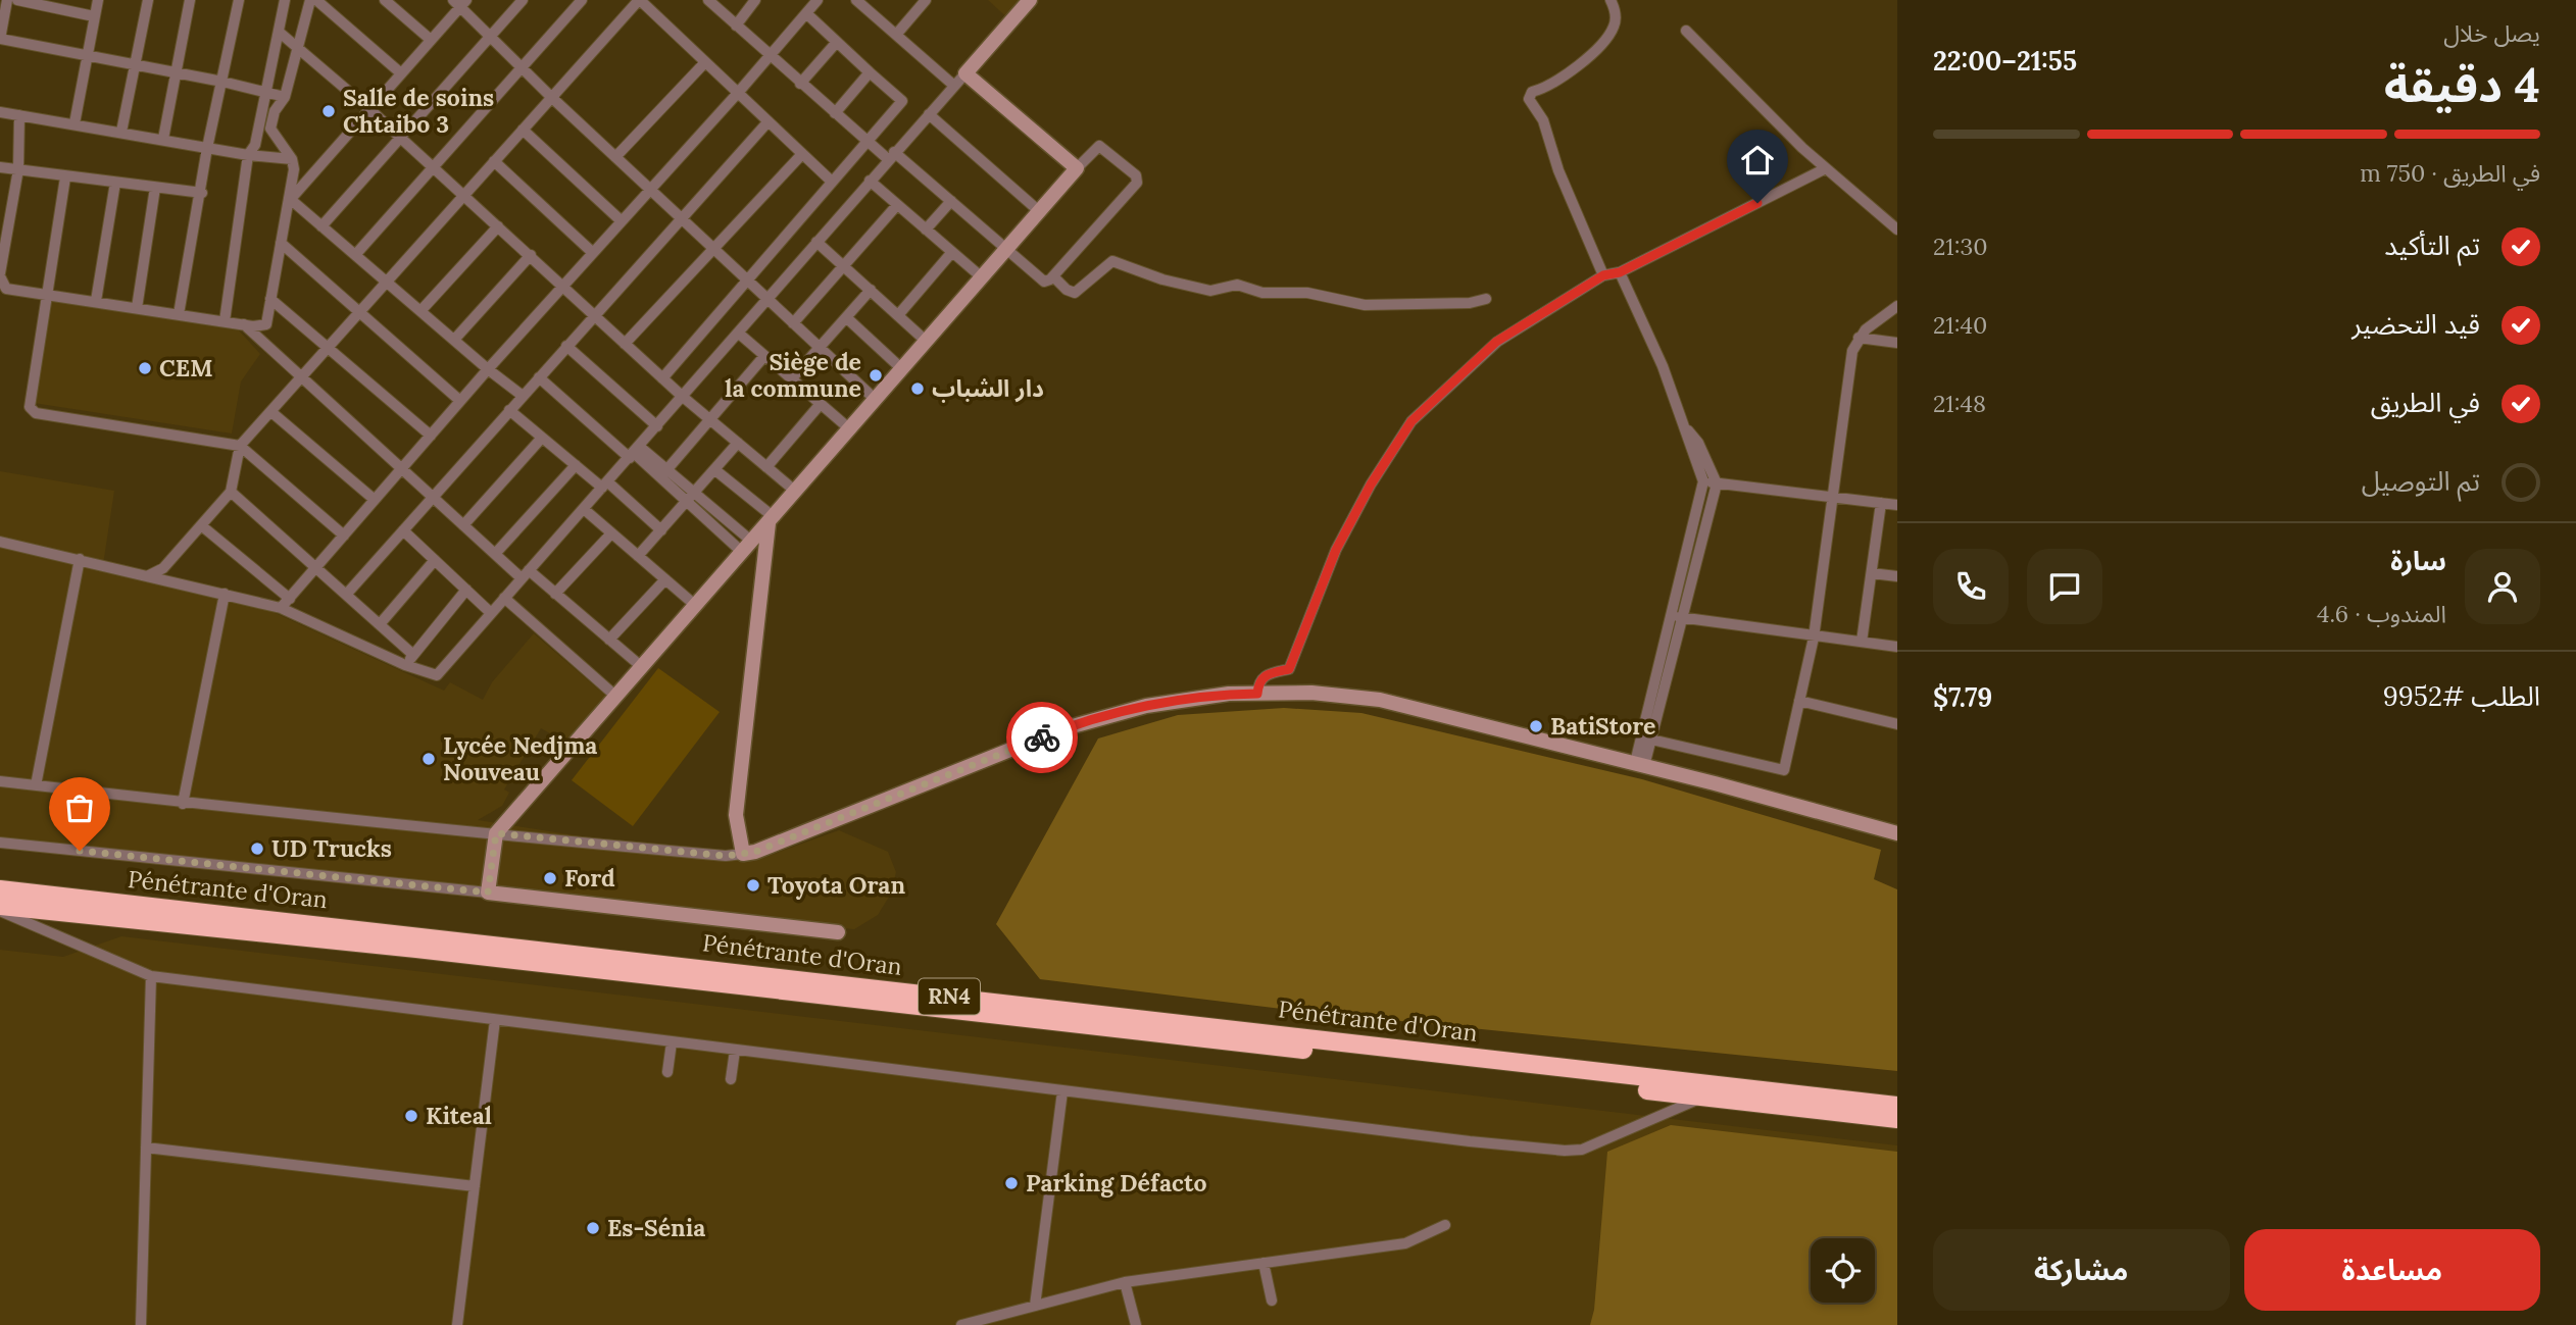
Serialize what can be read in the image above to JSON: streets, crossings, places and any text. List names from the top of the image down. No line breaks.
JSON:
{"streets":{"highway":["Pénétrante d'Oran","RN4"]},"places":["Salle de soins Chtaibo 3","CEM","Siège de la commune","دار الشباب","BatiStore","Lycée Nedjma Nouveau","UD Trucks","Ford","Toyota Oran","Kiteal","Parking Défacto","Es-Sénia"],"page":{"heading":["4 دقيقة","يصل خلال","21:55–22:00"],"panel":["سارة","المندوب · 4.6","الطلب #9952","$7.79"],"bar":"في الطريق · 750 m","list":[["تم التأكيد","21:30"],["قيد التحضير","21:40"],["في الطريق","21:48"],"تم التوصيل"],"buttons":["مساعدة","مشاركة"]}}
